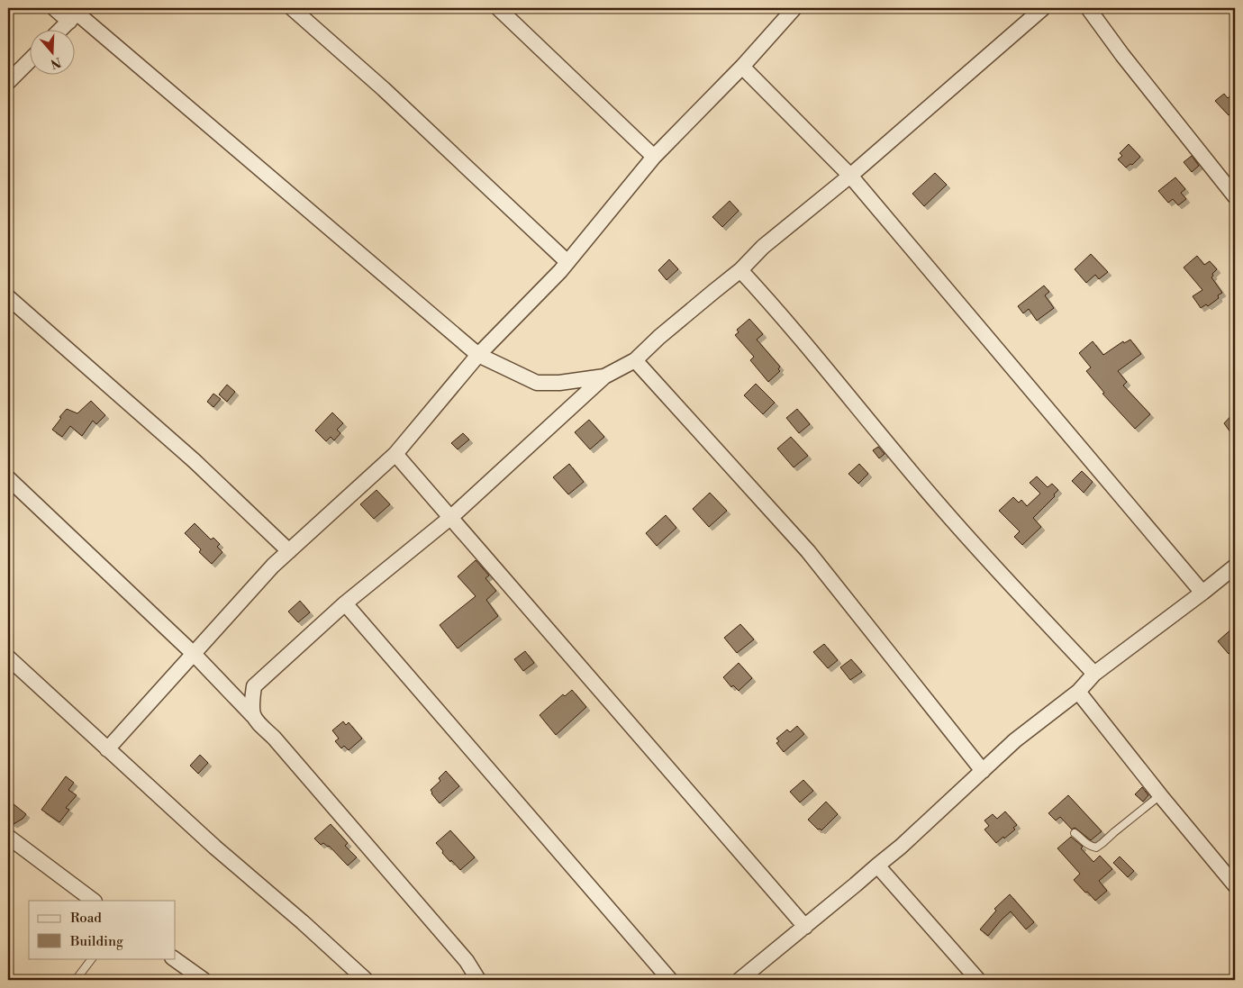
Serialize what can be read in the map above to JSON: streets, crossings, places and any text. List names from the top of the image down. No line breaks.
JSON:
{"legend":["Road","Building"],"north":"bottom"}
